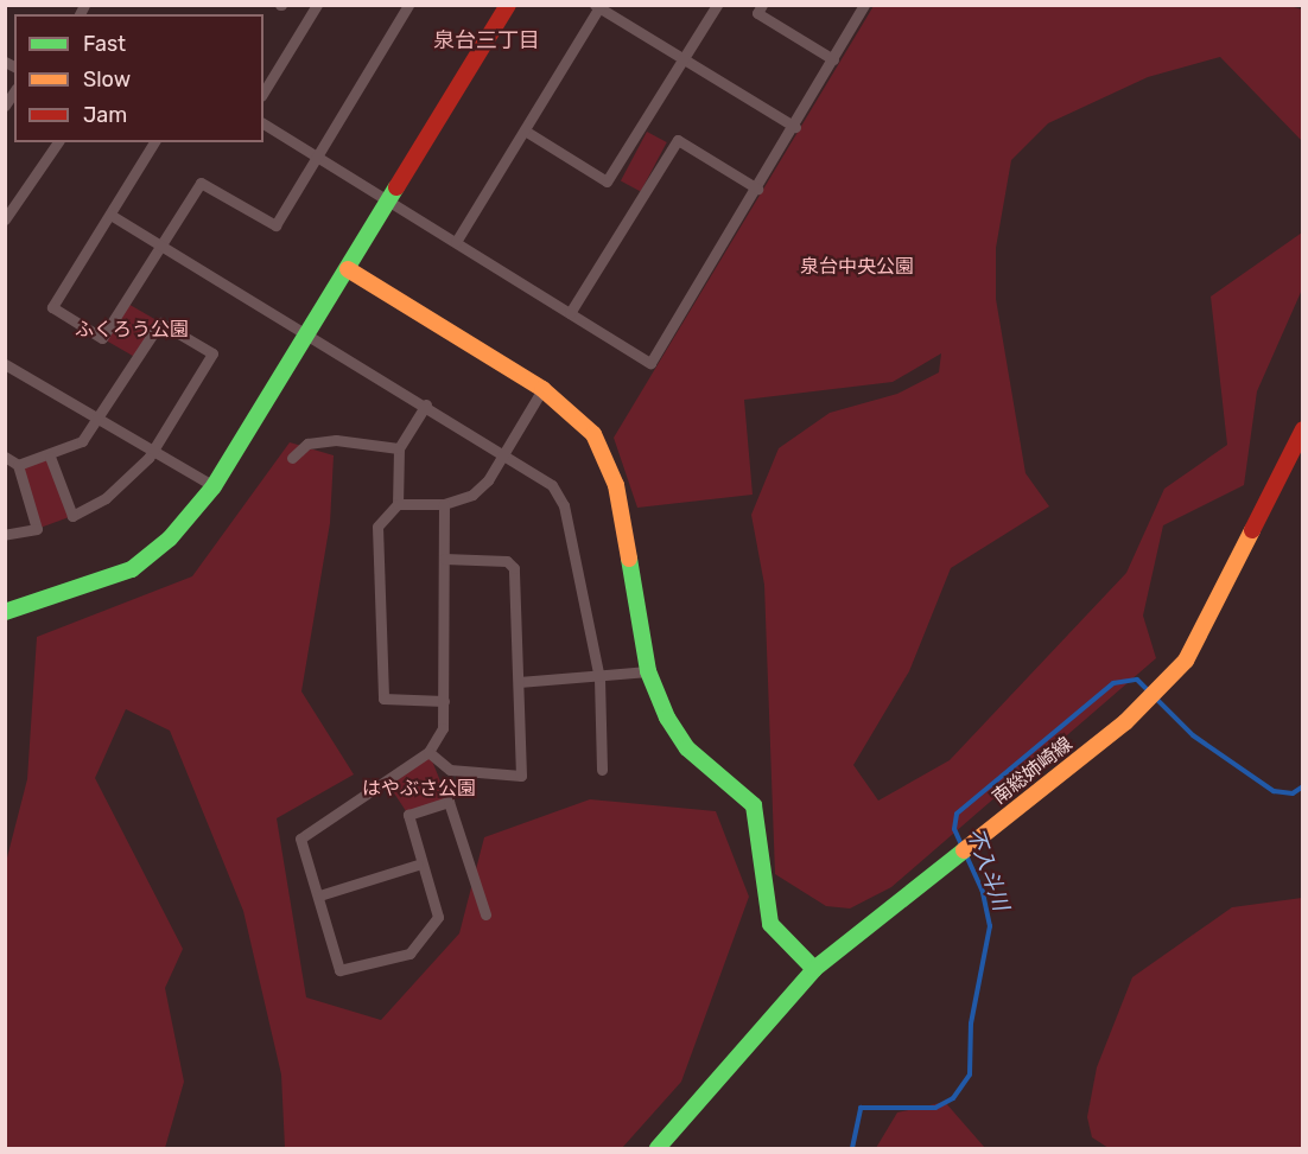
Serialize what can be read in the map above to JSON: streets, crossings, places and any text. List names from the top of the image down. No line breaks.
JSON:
{"streets":{"street":["南総姉崎線"]},"districts":["泉台三丁目"],"water":["不入斗川"],"parks":["泉台中央公園","ふくろう公園","はやぶさ公園"],"legend":["Fast","Slow","Jam"]}
